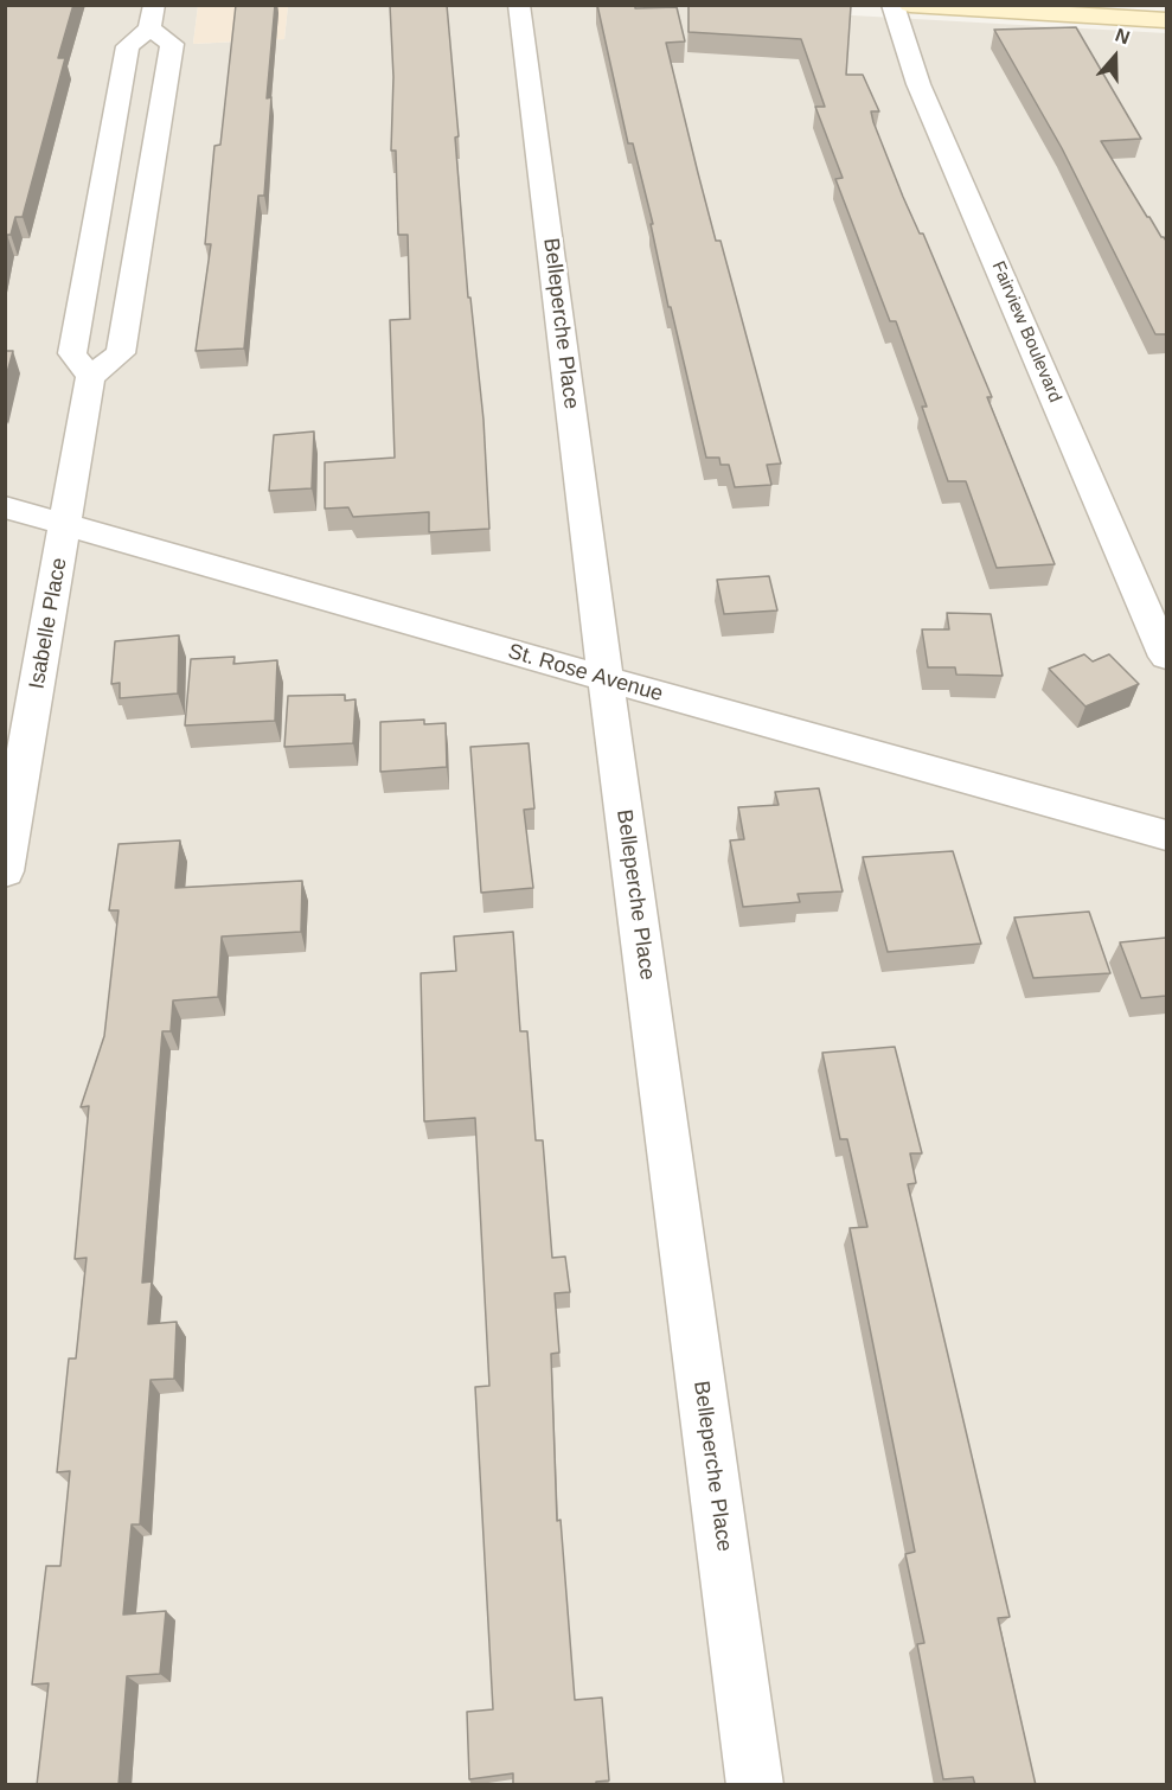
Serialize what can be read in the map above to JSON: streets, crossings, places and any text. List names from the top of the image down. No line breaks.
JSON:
{"streets":{"street":["Belleperche Place","Fairview Boulevard","Isabelle Place","St. Rose Avenue"]},"crossings":[["Belleperche Place","St. Rose Avenue"],["Isabelle Place","St. Rose Avenue"]],"north":"top"}
